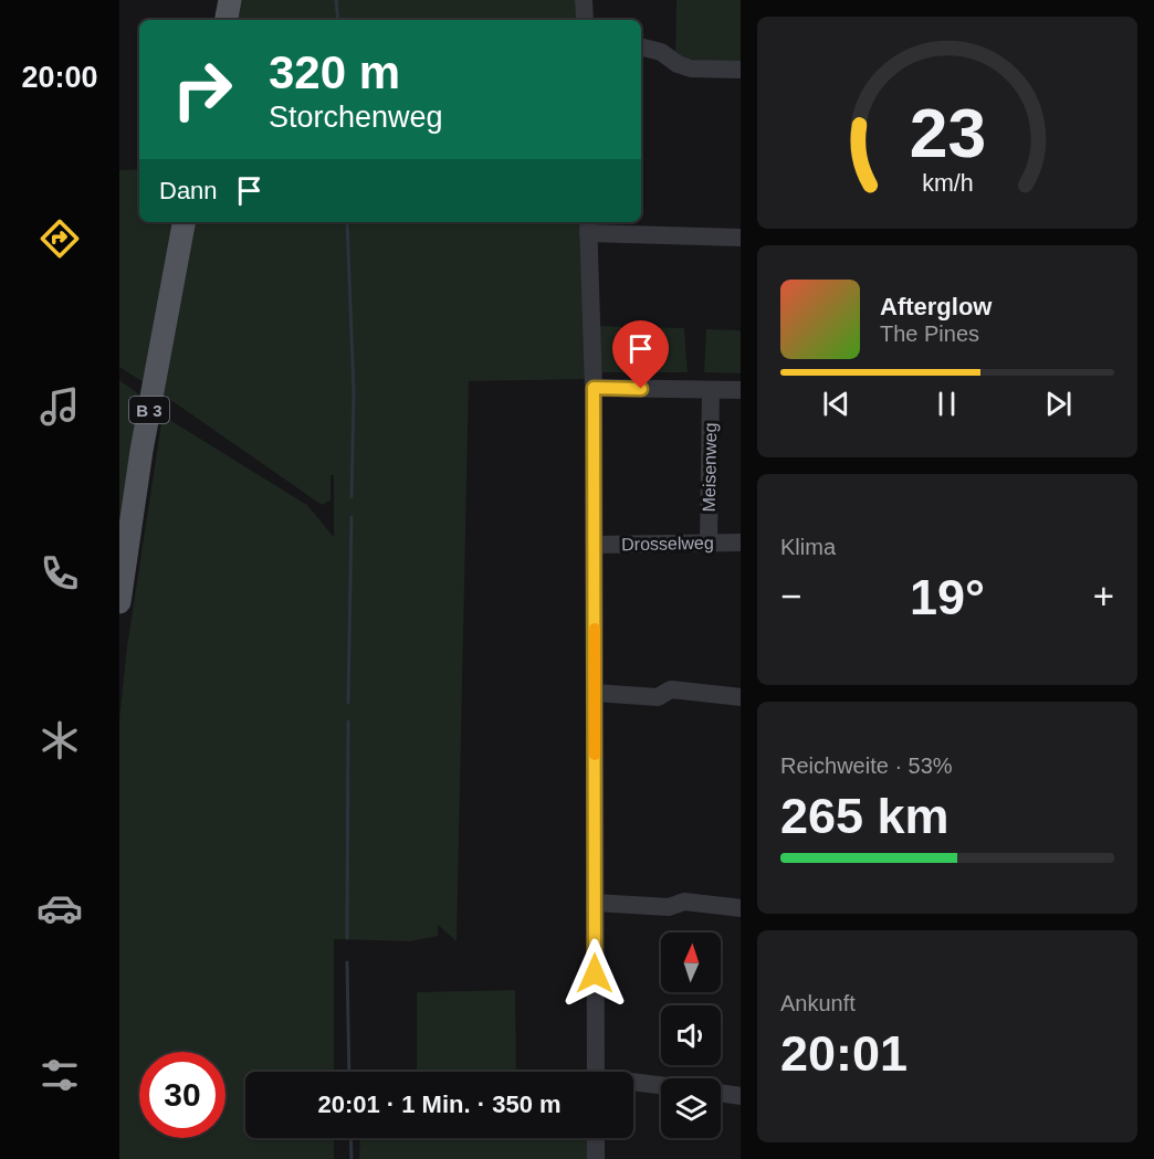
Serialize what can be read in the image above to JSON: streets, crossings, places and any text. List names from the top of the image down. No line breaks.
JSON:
{"streets":{"main road":["B 3"],"street":["Meisenweg","Drosselweg"]},"crossings":[["Meisenweg","Drosselweg"]],"north":"top","page":{"tabs":"20:00","turn":["320 m","Storchenweg"],"then":"Dann","song":["Afterglow","The Pines"],"tile":["Klima",["Reichweite · 53%","265 km"],["Ankunft","20:01"]],"heat":["−","19°","+"],"limit":"30","trip":"20:01 · 1 Min. · 350 m","gauge":["23","km/h"]}}
